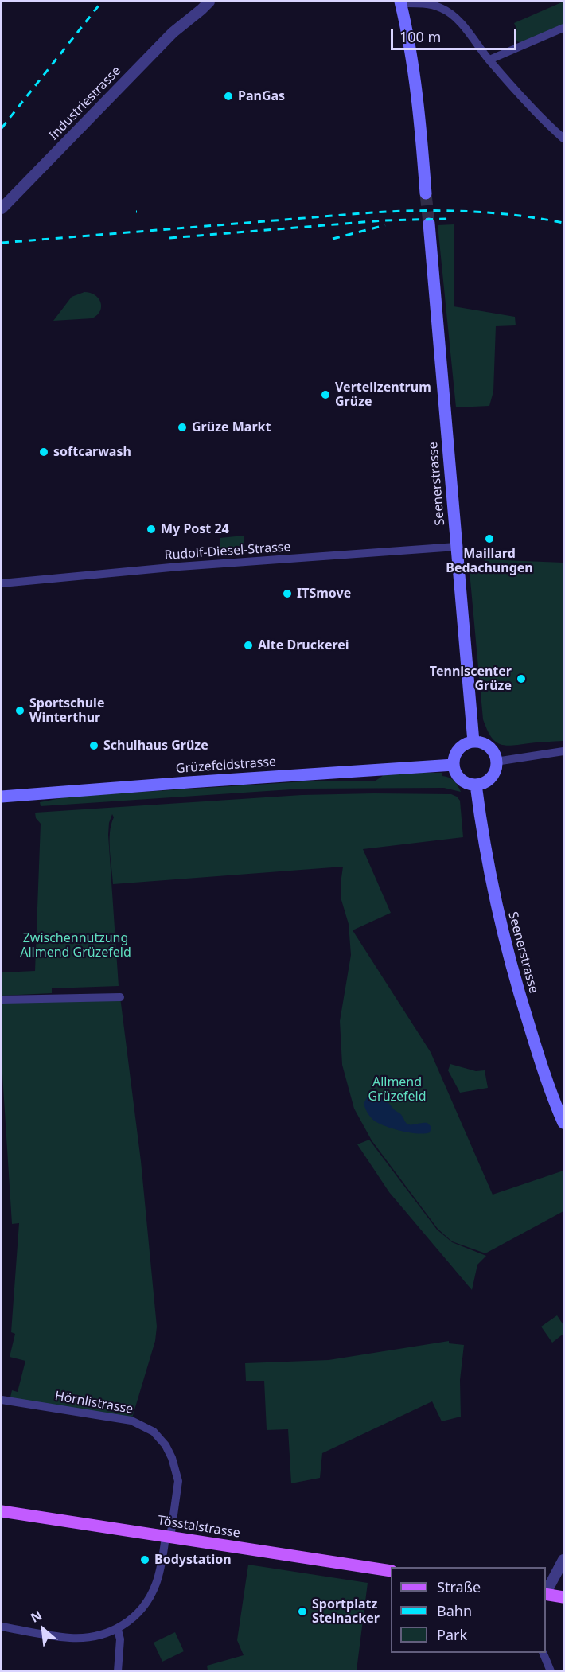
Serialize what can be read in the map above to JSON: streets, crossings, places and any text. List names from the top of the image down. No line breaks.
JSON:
{"streets":{"main road":["Seenerstrasse","Grüzefeldstrasse","Tösstalstrasse"],"street":["Industriestrasse","Rudolf-Diesel-Strasse","Hörnlistrasse"]},"crossings":[["Seenerstrasse","Rudolf-Diesel-Strasse"],["Seenerstrasse","Grüzefeldstrasse"],["Hörnlistrasse","Tösstalstrasse"]],"parks":["Zwischennutzung Allmend Grüzefeld","Allmend Grüzefeld"],"places":["PanGas","Verteilzentrum Grüze","Grüze Markt","softcarwash","My Post 24","Maillard Bedachungen","ITSmove","Alte Druckerei","Tenniscenter Grüze","Sportschule Winterthur","Schulhaus Grüze","Bodystation","Sportplatz Steinacker"],"legend":["Straße","Bahn","Park"],"scale_bar":"100 m","north":"top left"}
